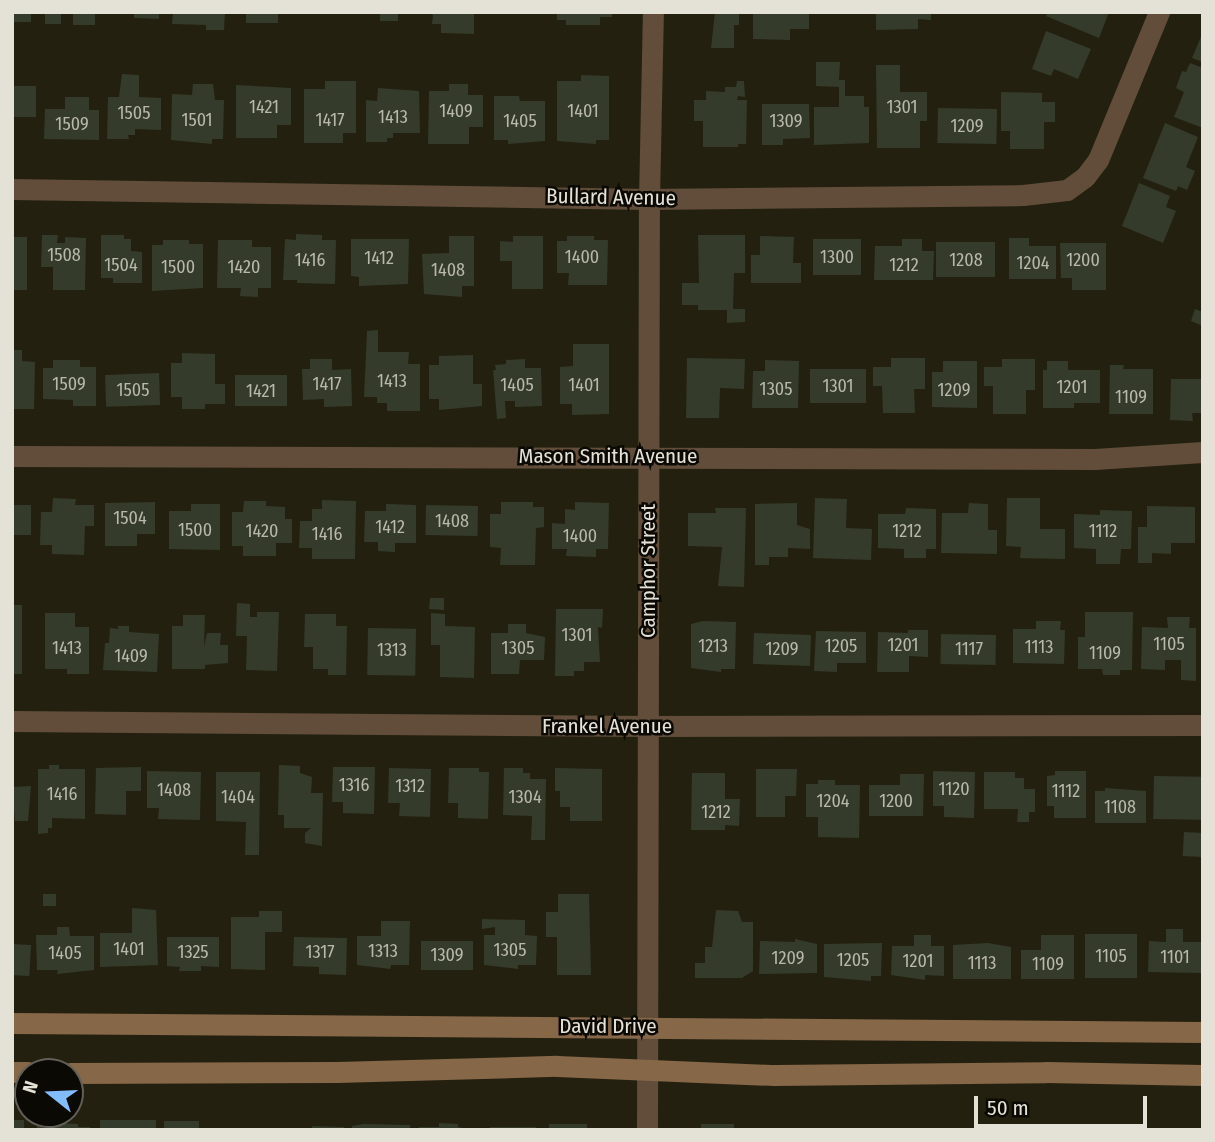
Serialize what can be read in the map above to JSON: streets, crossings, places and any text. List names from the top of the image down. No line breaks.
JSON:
{"streets":{"main road":["David Drive"],"street":["Bullard Avenue","Mason Smith Avenue","Camphor Street","Frankel Avenue"]},"crossings":[["Bullard Avenue","Camphor Street"],["Mason Smith Avenue","Camphor Street"],["Camphor Street","Frankel Avenue"],["Camphor Street","David Drive"]],"house_numbers":["1421","1301","1409","1401","1505","1413","1501","1417","1405","1309","1509","1209","1508","1400","1300","1412","1416","1208","1200","1204","1504","1212","1500","1420","1408","1413","1509","1417","1405","1401","1301","1201","1305","1505","1209","1421","1109","1504","1408","1412","1500","1420","1212","1112","1416","1400","1301","1105","1201","1213","1205","1113","1413","1305","1209","1117","1313","1109","1409","1316","1312","1120","1408","1112","1416","1404","1304","1204","1200","1108","1212","1401","1305","1313","1325","1317","1405","1309","1105","1101","1209","1205","1201","1113","1109"],"scale_bar":"50 m","north":"left"}
